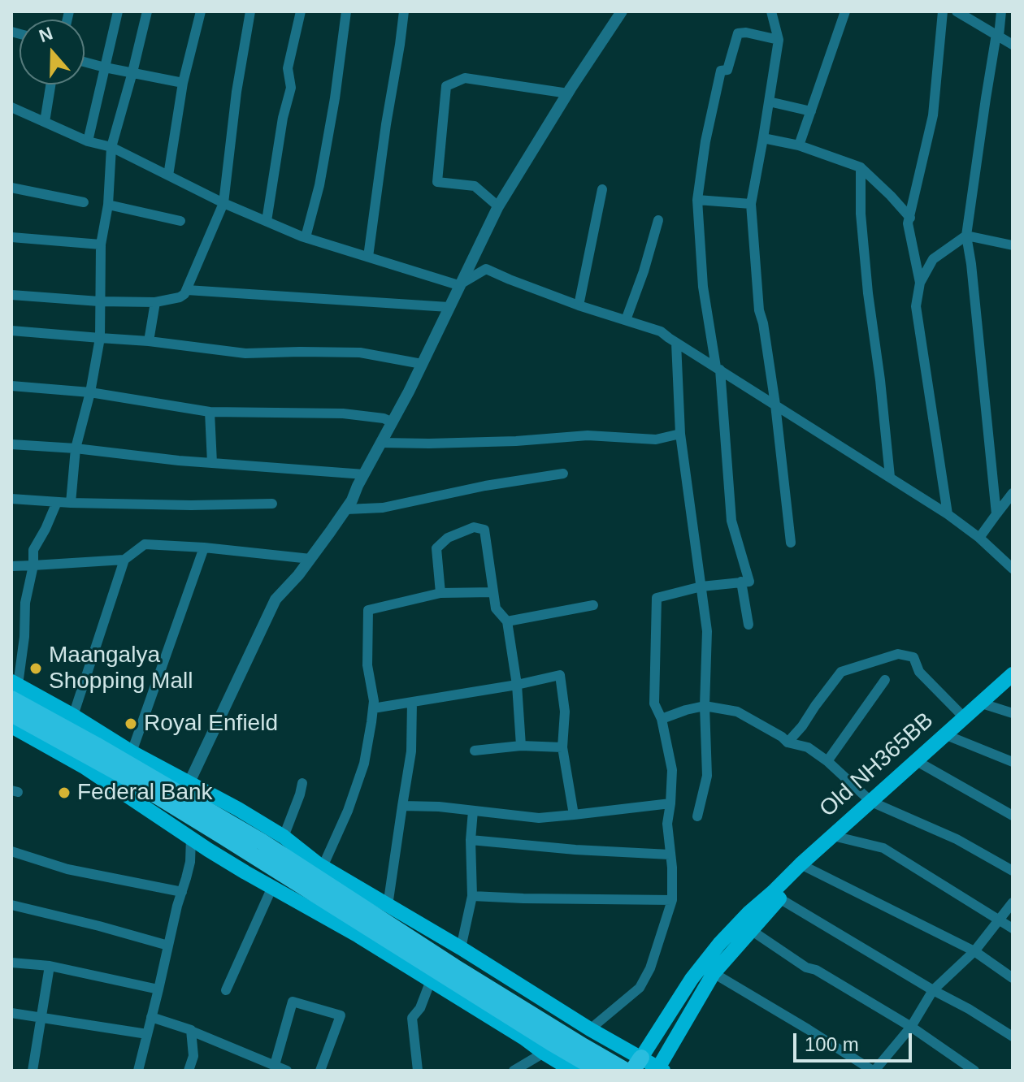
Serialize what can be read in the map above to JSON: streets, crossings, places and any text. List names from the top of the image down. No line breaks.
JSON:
{"streets":{"main road":["Old NH365BB"]},"places":["Maangalya Shopping Mall","Royal Enfield","Federal Bank"],"scale_bar":"100 m","north":"top"}
